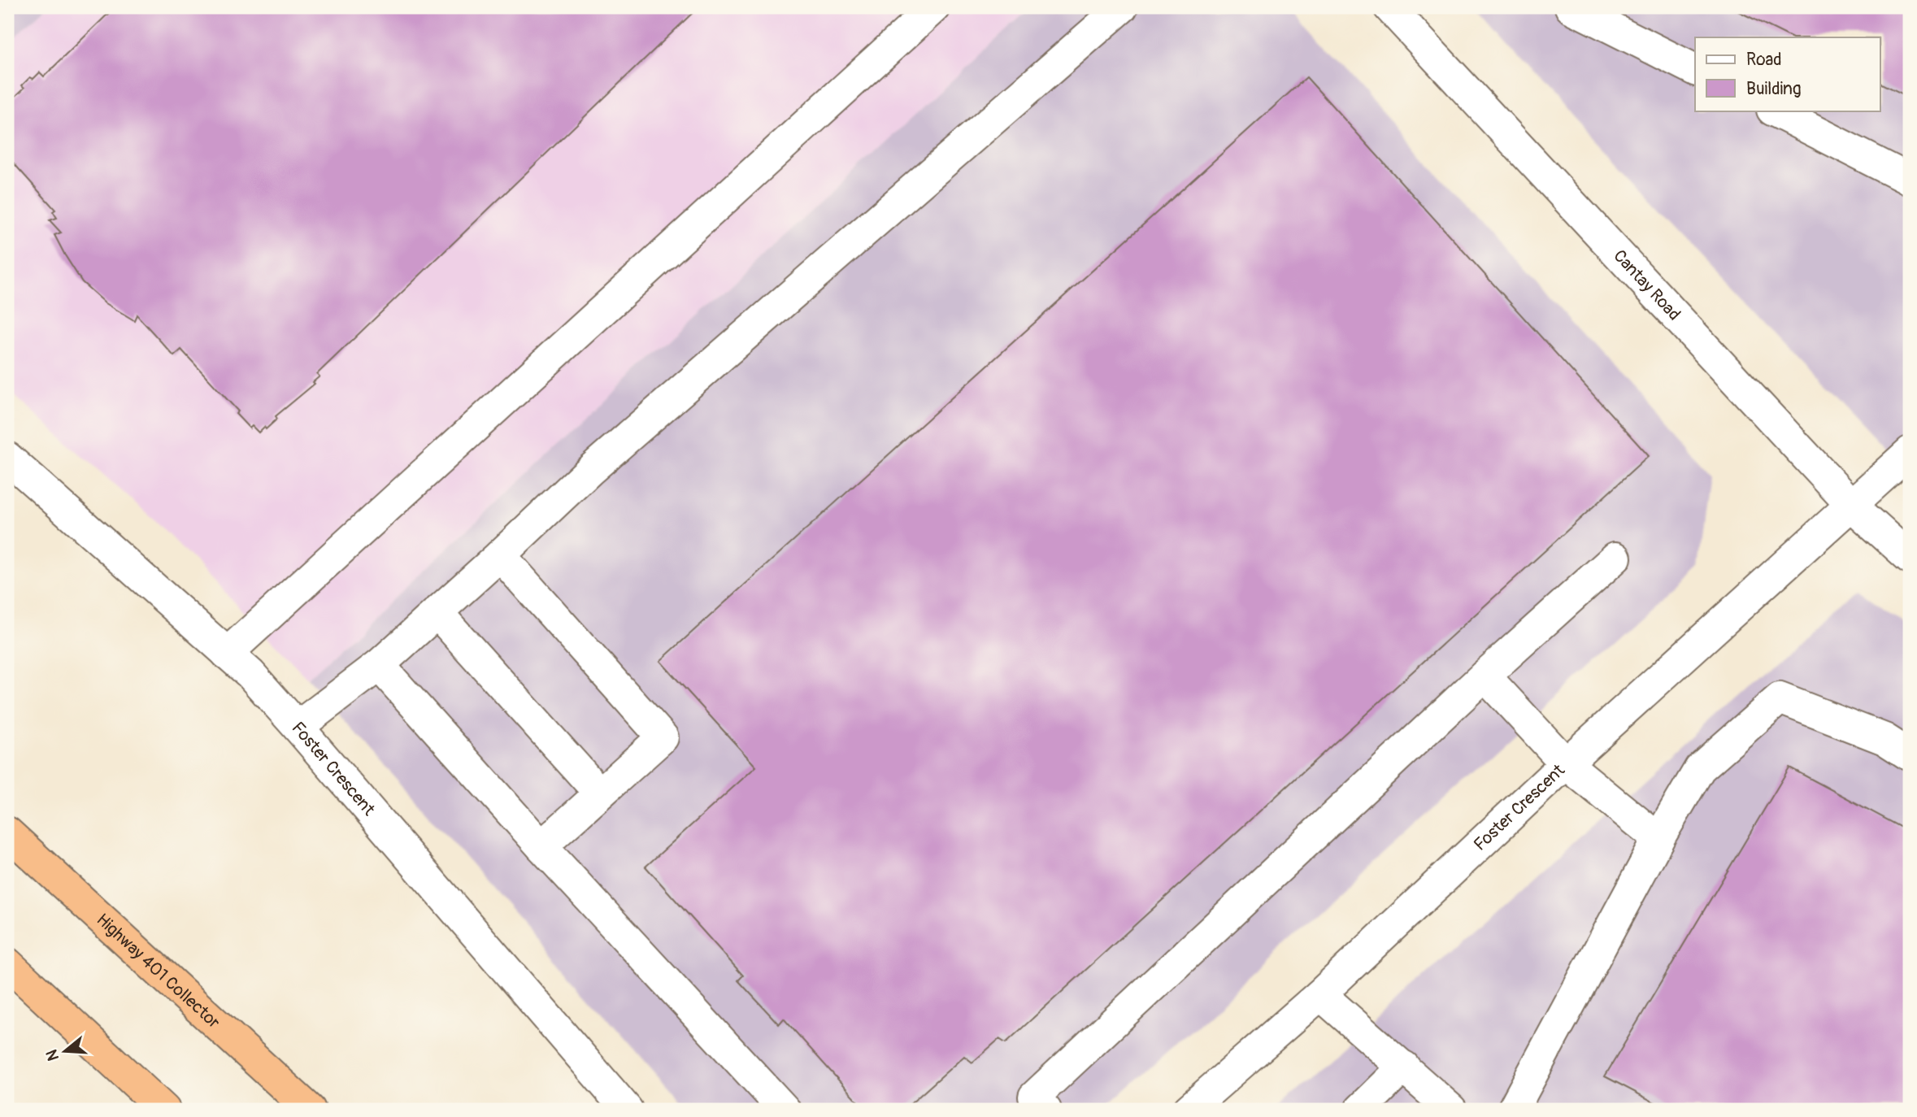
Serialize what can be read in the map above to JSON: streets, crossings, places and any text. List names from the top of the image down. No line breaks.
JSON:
{"streets":{"highway":["Highway 401 Collector"],"street":["Cantay Road","Foster Crescent"]},"crossings":[["Cantay Road","Foster Crescent"]],"legend":["Road","Building"],"north":"left"}
